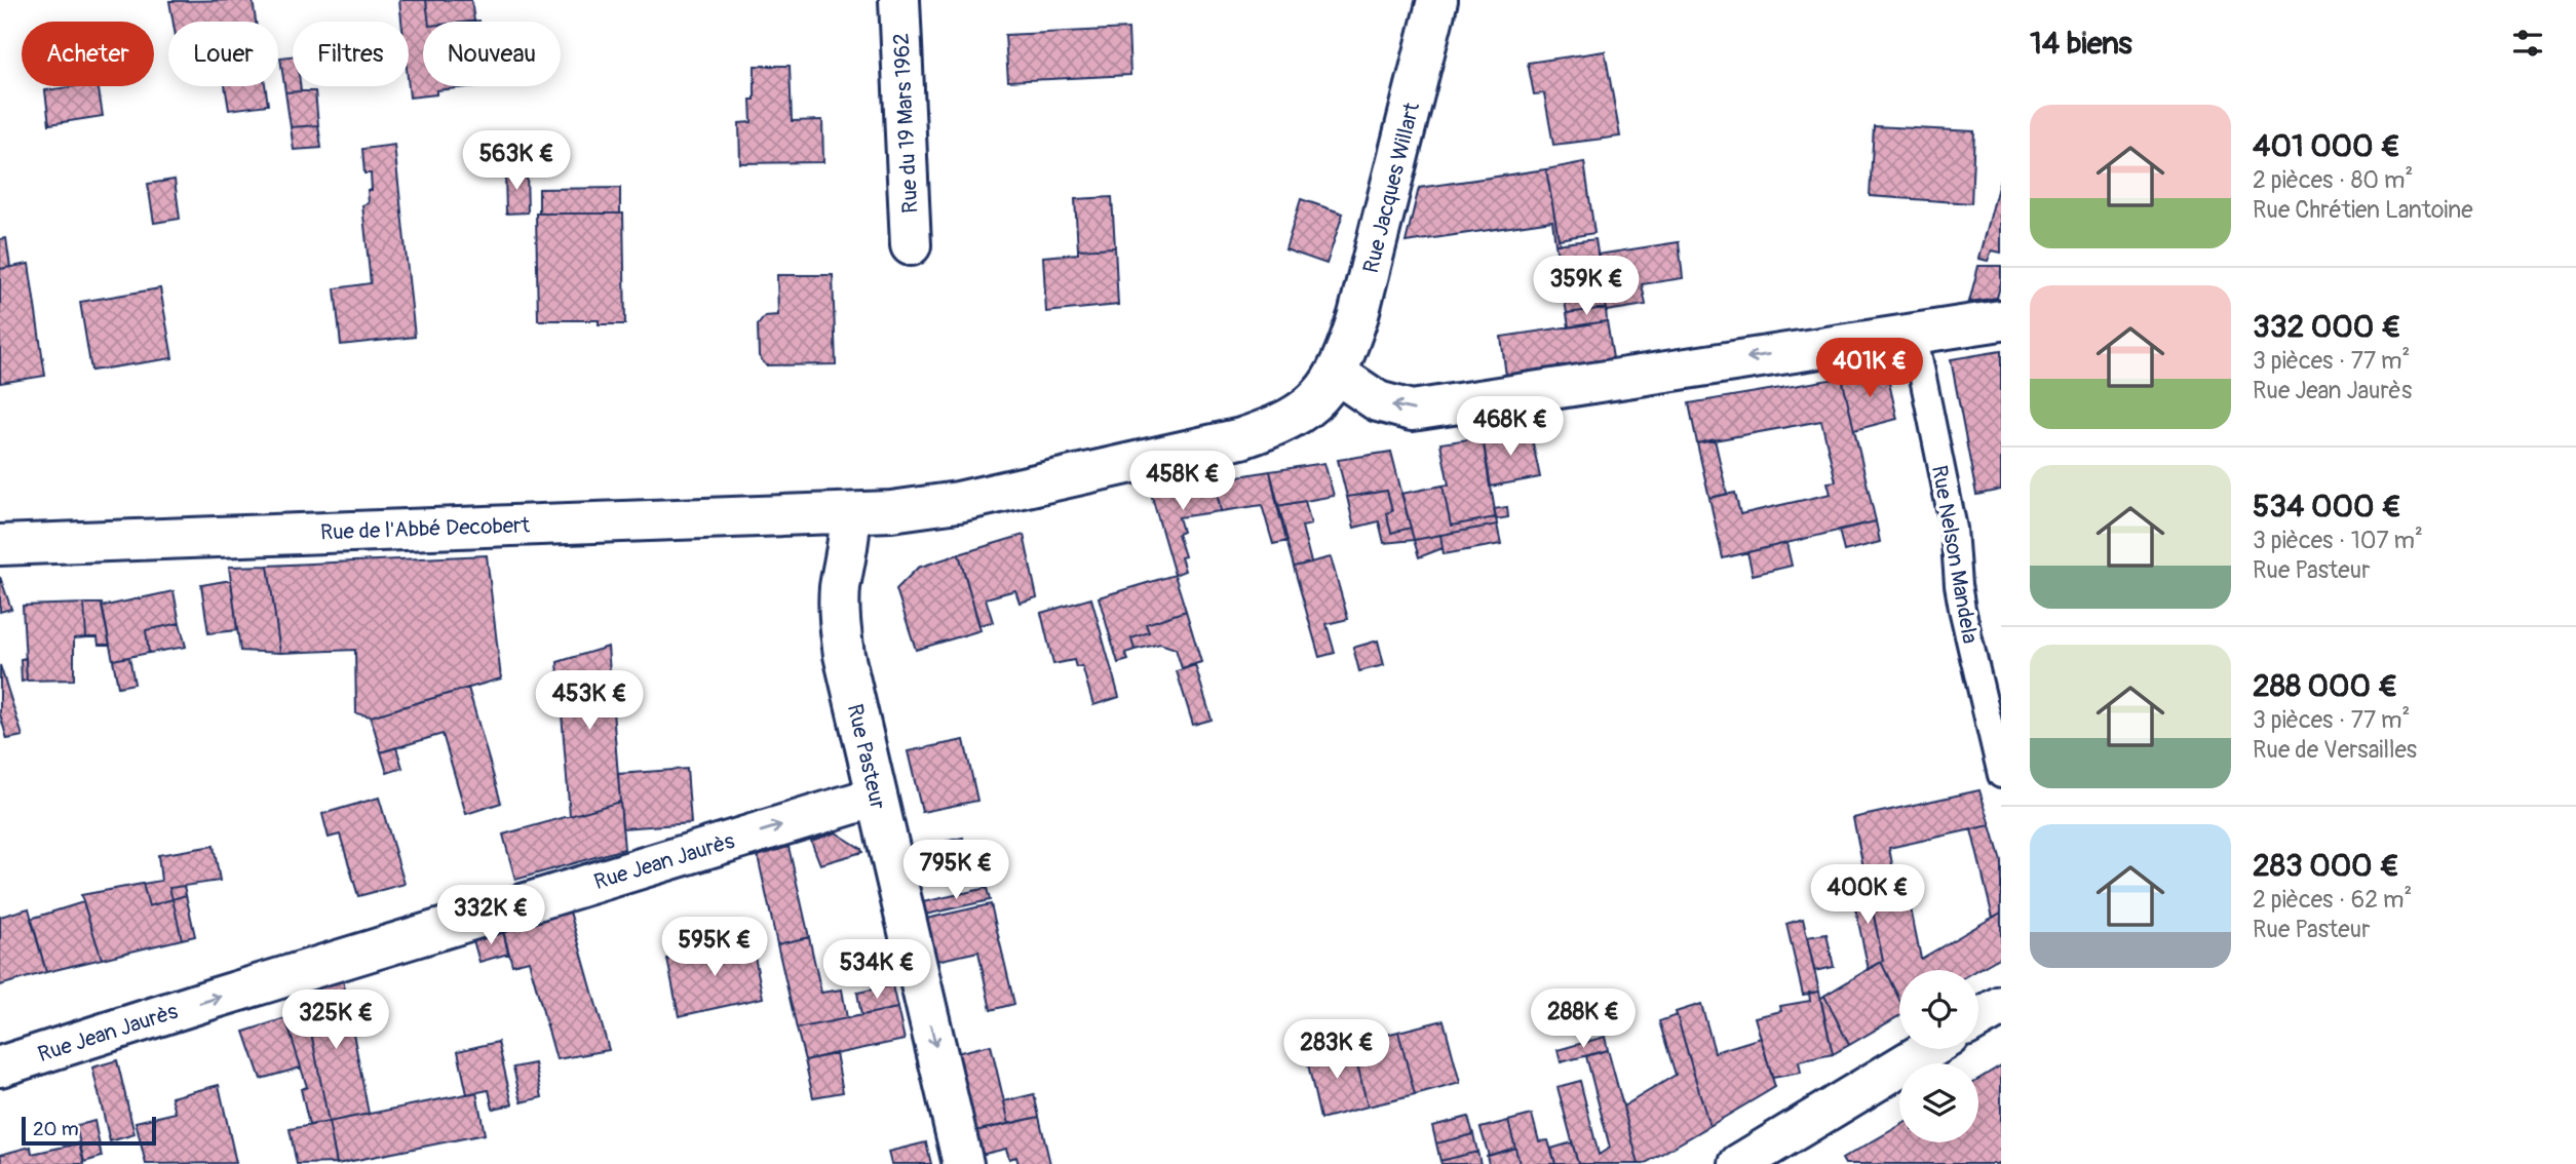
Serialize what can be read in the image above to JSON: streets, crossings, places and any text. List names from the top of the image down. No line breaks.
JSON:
{"streets":{"street":["Rue du 19 Mars 1962","Rue Jacques Willart","Rue de l'Abbé Decobert","Rue Pasteur","Rue Jean Jaurès"],"lane":["Rue Nelson Mandela"]},"crossings":[["Rue Jacques Willart","Rue de l'Abbé Decobert"],["Rue Jacques Willart","Rue Pasteur"],["Rue de l'Abbé Decobert","Rue Pasteur"],["Rue Pasteur","Rue Jean Jaurès"]],"one_way":["Rue Pasteur","Rue Jean Jaurès"],"scale_bar":"20 m","page":{"heading":"14 biens","chip":["Acheter","Louer","Filtres","Nouveau"],"list":[{"name":"401 000 €","note":"2 pièces · 80 m² · Rue Chrétien Lantoine"},{"name":"332 000 €","note":"3 pièces · 77 m² · Rue Jean Jaurès"},{"name":"534 000 €","note":"3 pièces · 107 m² · Rue Pasteur"},{"name":"288 000 €","note":"3 pièces · 77 m² · Rue de Versailles"},{"name":"283 000 €","note":"2 pièces · 62 m² · Rue Pasteur"}],"price":["563K €","359K €","401K €","468K €","458K €","453K €","795K €","400K €","332K €","595K €","534K €","288K €","325K €","283K €"],"scale":"20 m"}}
